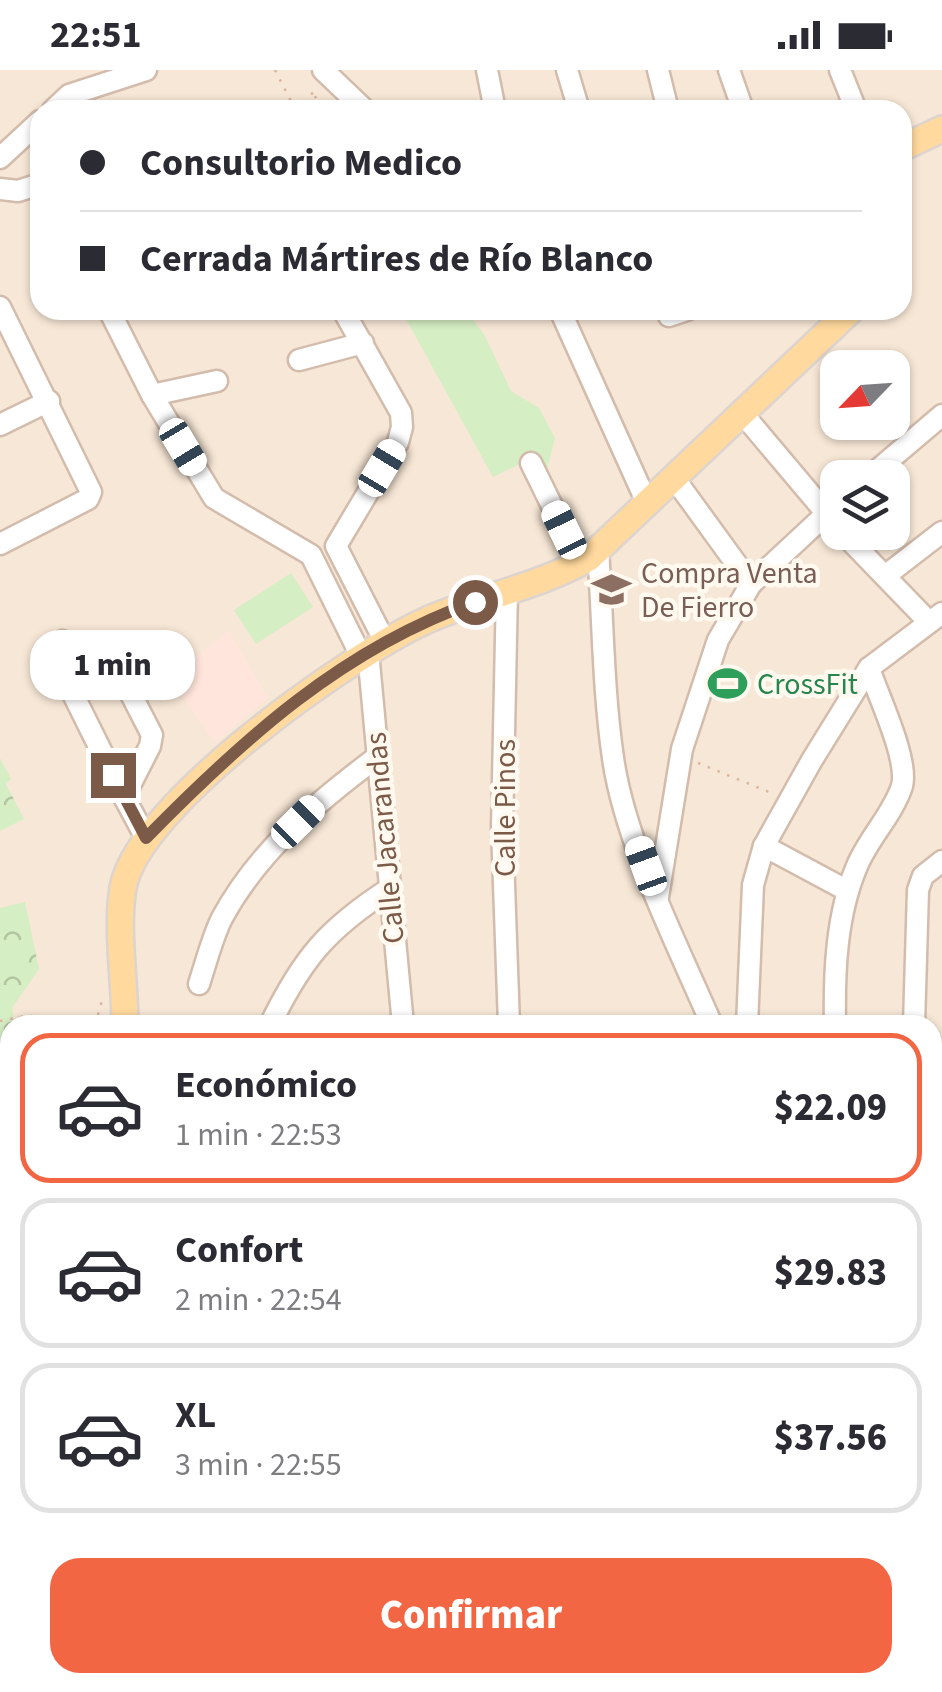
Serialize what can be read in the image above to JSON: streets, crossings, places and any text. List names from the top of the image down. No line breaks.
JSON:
{"streets":{"street":["Calle Pinos","Calle Jacarandas"]},"places":{"school or university":["Compra Venta De Fierro"],"sports":["CrossFit"]},"north":"bottom left","page":{"status":"22:51","banner":["Consultorio Medico","Cerrada Mártires de Río Blanco"],"bubble":"1 min","list":[{"name":"Económico","note":"1 min · 22:53","value":"$22.09"},{"name":"Confort","note":"2 min · 22:54","value":"$29.83"},{"name":"XL","note":"3 min · 22:55","value":"$37.56"}],"buttons":"Confirmar"}}
